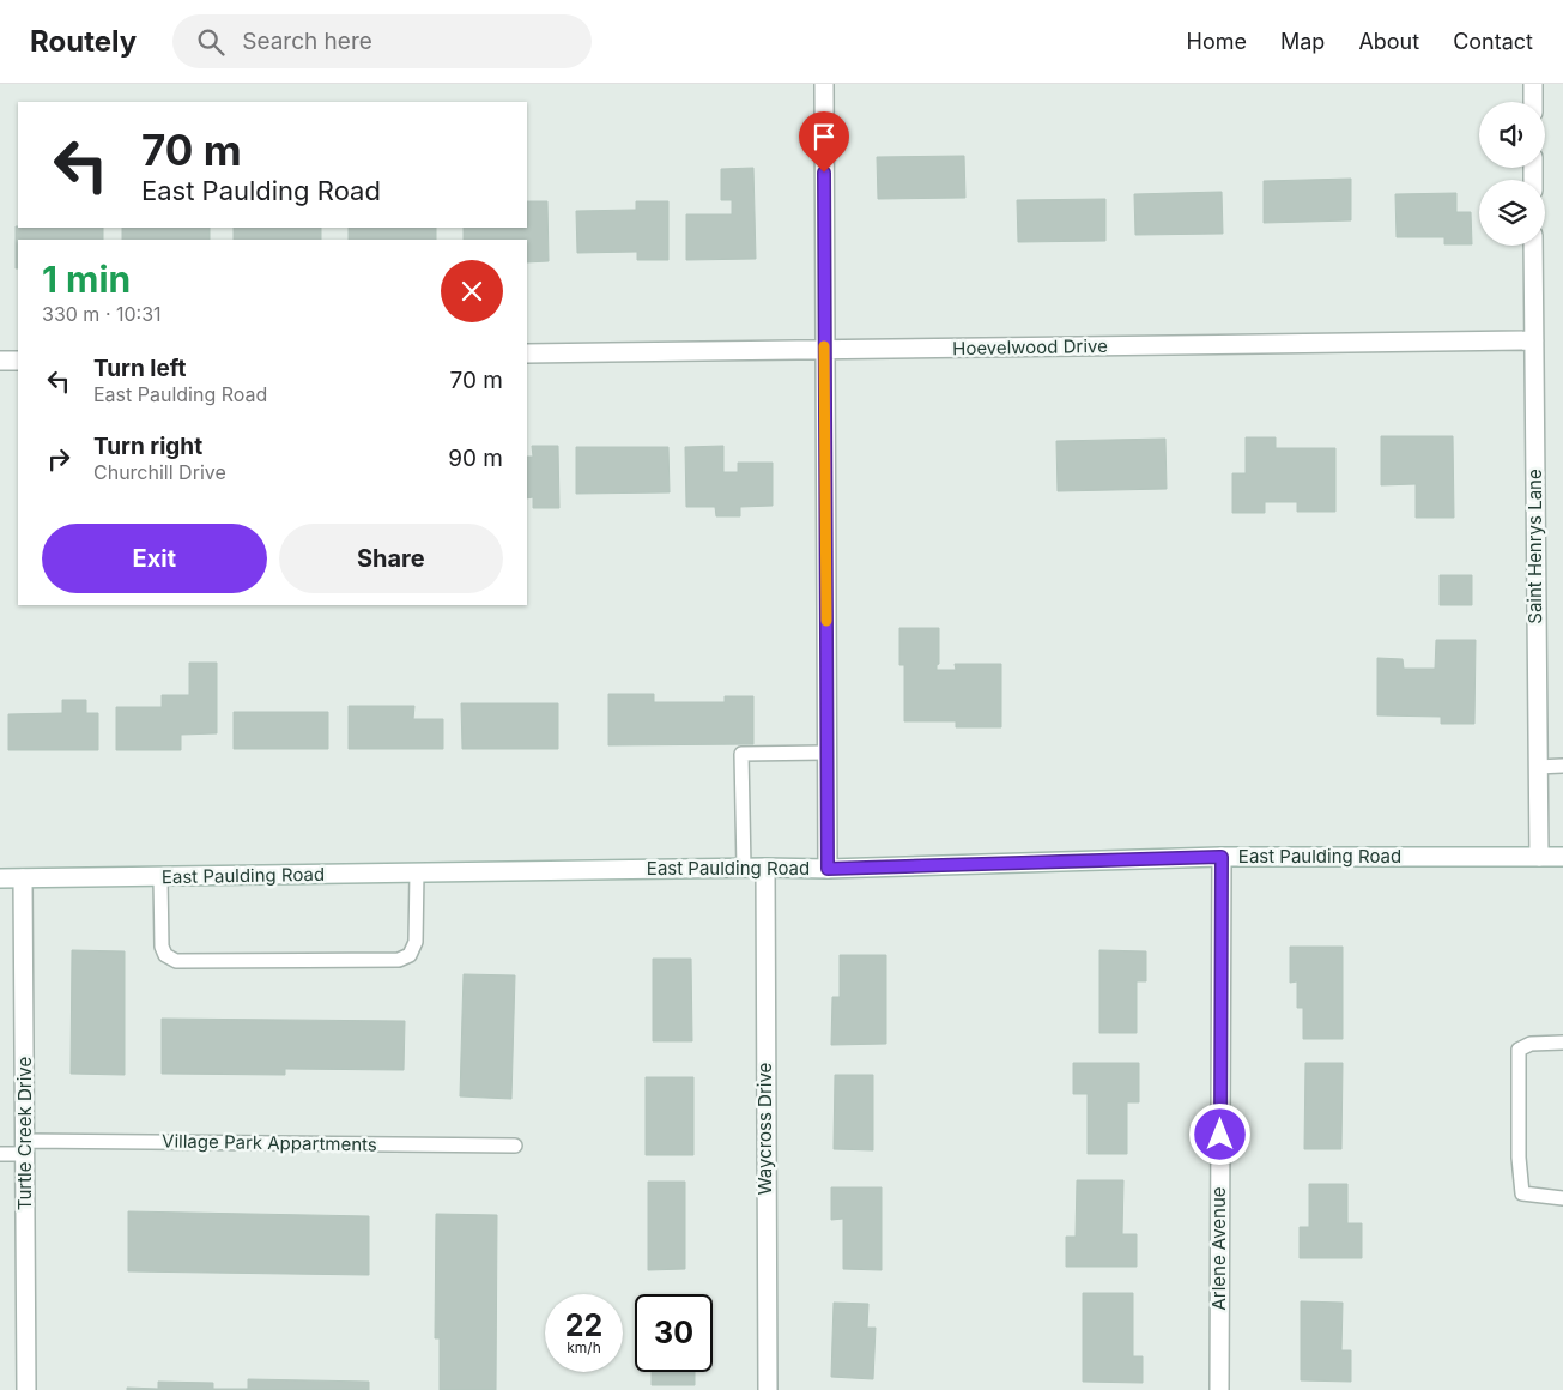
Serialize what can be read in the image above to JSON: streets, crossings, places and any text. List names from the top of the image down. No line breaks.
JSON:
{"streets":{"street":["Hoevelwood Drive","Saint Henrys Lane","East Paulding Road","Waycross Drive","Turtle Creek Drive","Arlene Avenue"],"lane":["Village Park Appartments"]},"crossings":[["Hoevelwood Drive","Saint Henrys Lane"],["Saint Henrys Lane","East Paulding Road"],["East Paulding Road","Waycross Drive"],["East Paulding Road","Turtle Creek Drive"],["East Paulding Road","Arlene Avenue"],["Turtle Creek Drive","Village Park Appartments"]],"page":{"header":"Routely","search":"Search here","nav":["Home","Map","About","Contact"],"turn":["70 m","East Paulding Road"],"heading":["1 min","330 m · 10:31"],"list":[{"name":"Turn left","note":"East Paulding Road","value":"70 m"},{"name":"Turn right","note":"Churchill Drive","value":"90 m"}],"buttons":["Exit","Share"],"speed":"22 km/h","limit":"30"}}
